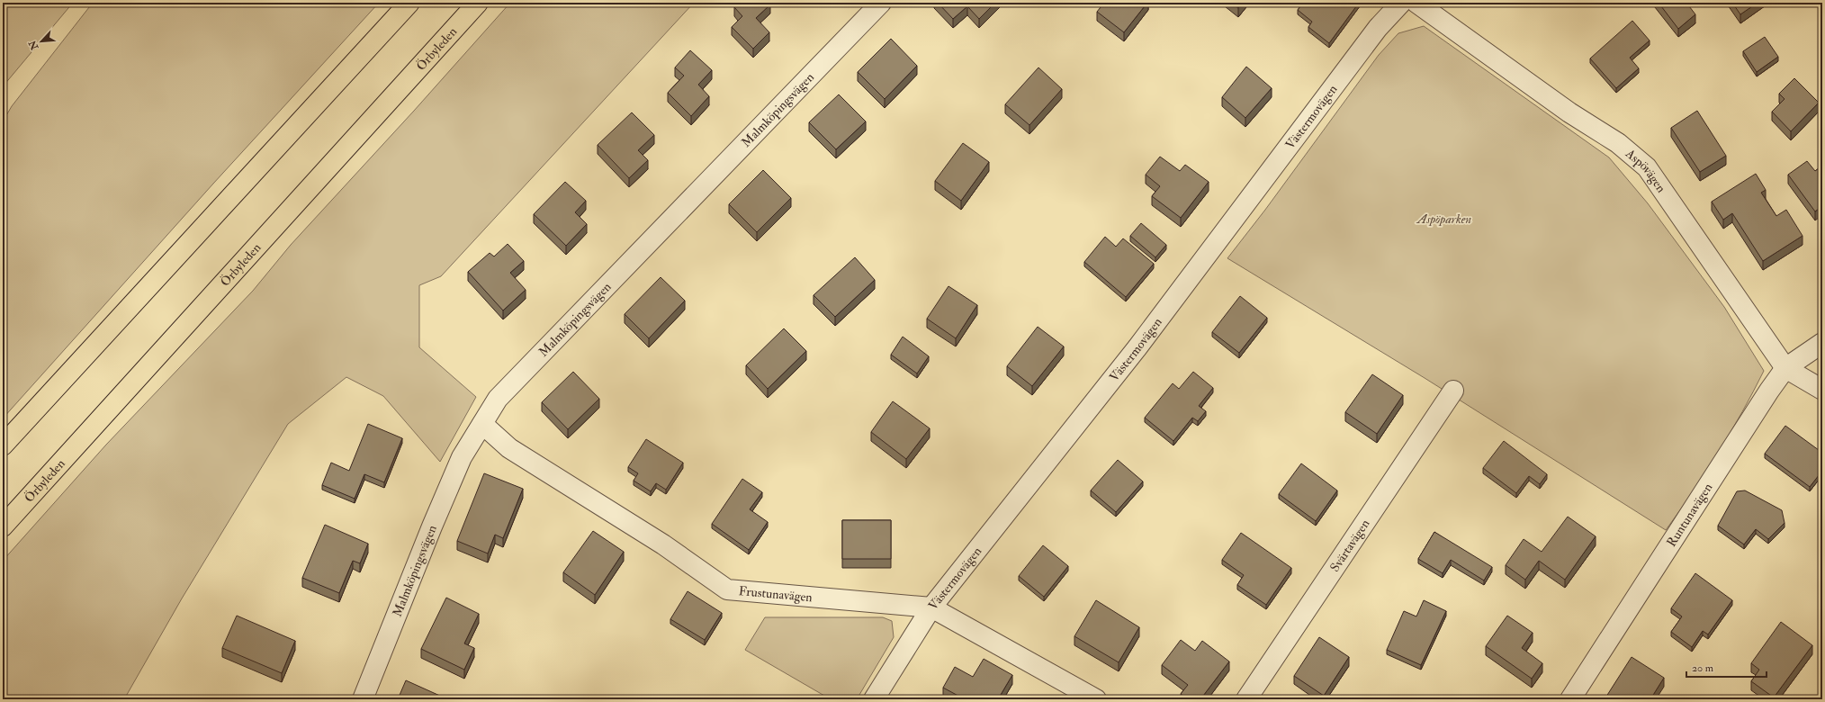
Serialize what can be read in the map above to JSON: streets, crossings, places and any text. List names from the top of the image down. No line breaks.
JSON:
{"streets":{"main road":["Örbyleden"],"street":["Malmköpingsvägen","Västermovägen","Aspövägen","Runtunavägen","Svärtavägen","Frustunavägen"]},"crossings":[["Malmköpingsvägen","Frustunavägen"],["Västermovägen","Frustunavägen"],["Aspövägen","Runtunavägen"]],"parks":["Aspöparken"],"scale_bar":"20 m","north":"bottom left"}
